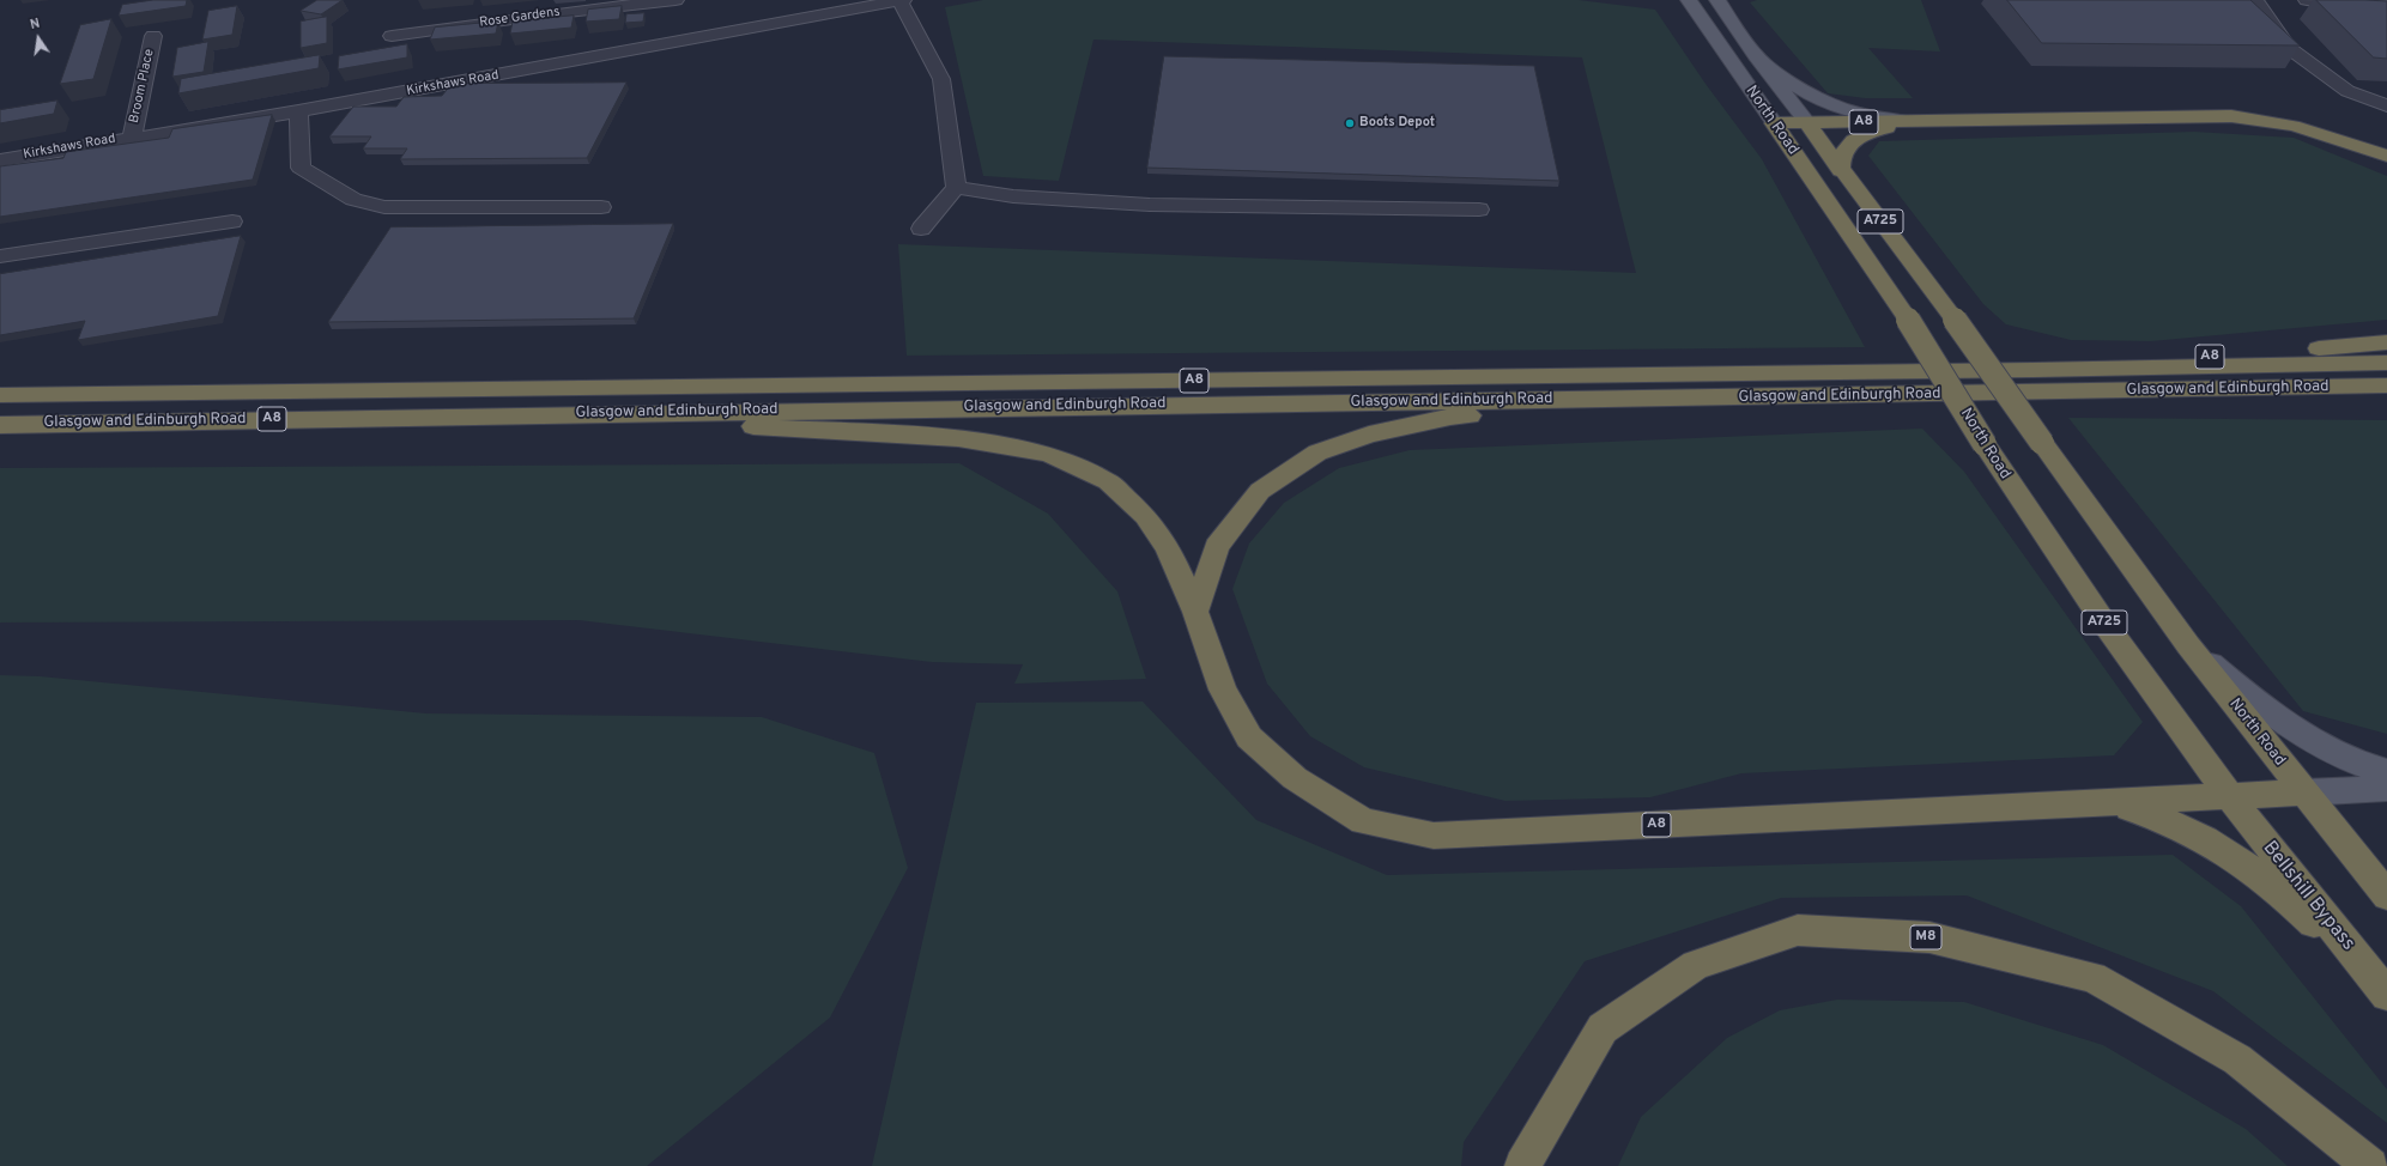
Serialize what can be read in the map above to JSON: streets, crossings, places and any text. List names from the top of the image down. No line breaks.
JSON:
{"streets":{"highway":["North Road","A8","A725","Glasgow and Edinburgh Road","Bellshill Bypass","M8"],"street":["Rose Gardens","Kirkshaws Road","Broom Place"]},"crossings":[["Rose Gardens","Kirkshaws Road"],["Kirkshaws Road","Broom Place"],["North Road","A8"],["North Road","A725"],["North Road","Bellshill Bypass"],["A8","A725"],["A8","Glasgow and Edinburgh Road"],["A8","Bellshill Bypass"]],"places":["Boots Depot"],"north":"top"}
